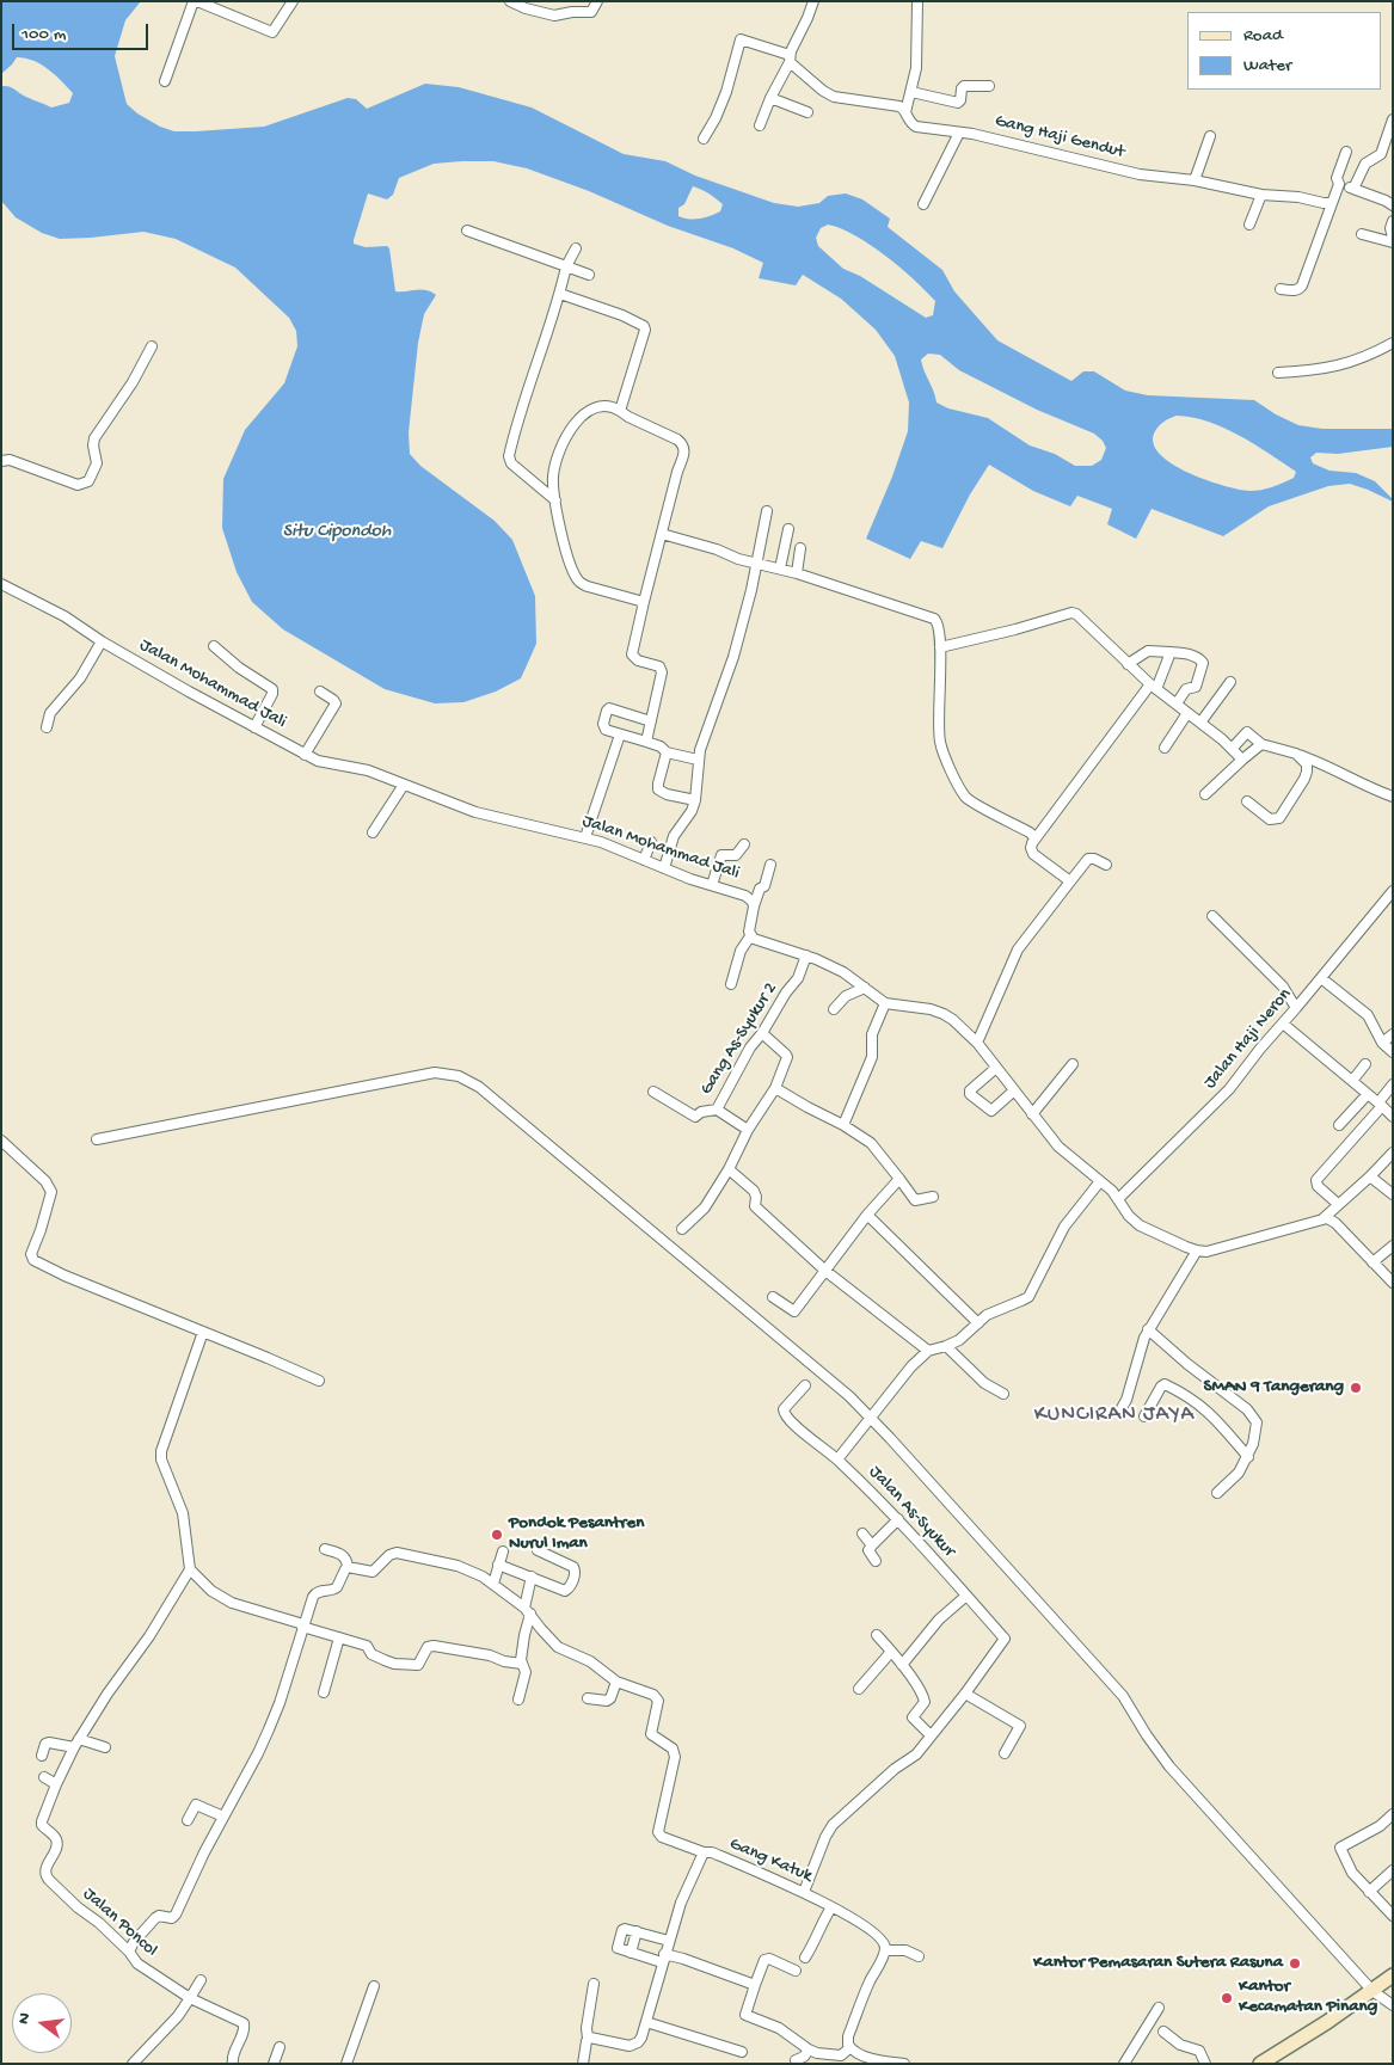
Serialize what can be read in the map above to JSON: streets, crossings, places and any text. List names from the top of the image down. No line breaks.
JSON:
{"streets":{"street":["Gang Haji Gendut","Jalan Mohammad Jali","Gang As-Syukur 2","Jalan Haji Neron","Jalan As-Syukur","Gang Katuk","Jalan Poncol"]},"crossings":[["Jalan As-Syukur","Gang Katuk"]],"districts":["KUNCIRAN JAYA"],"water":["Situ Cipondoh"],"places":["SMAN 9 Tangerang","Pondok Pesantren Nurul Iman","Kantor Pemasaran Sutera Rasuna","Kantor Kecamatan Pinang"],"legend":["Road","Water"],"scale_bar":"100 m","north":"left"}
